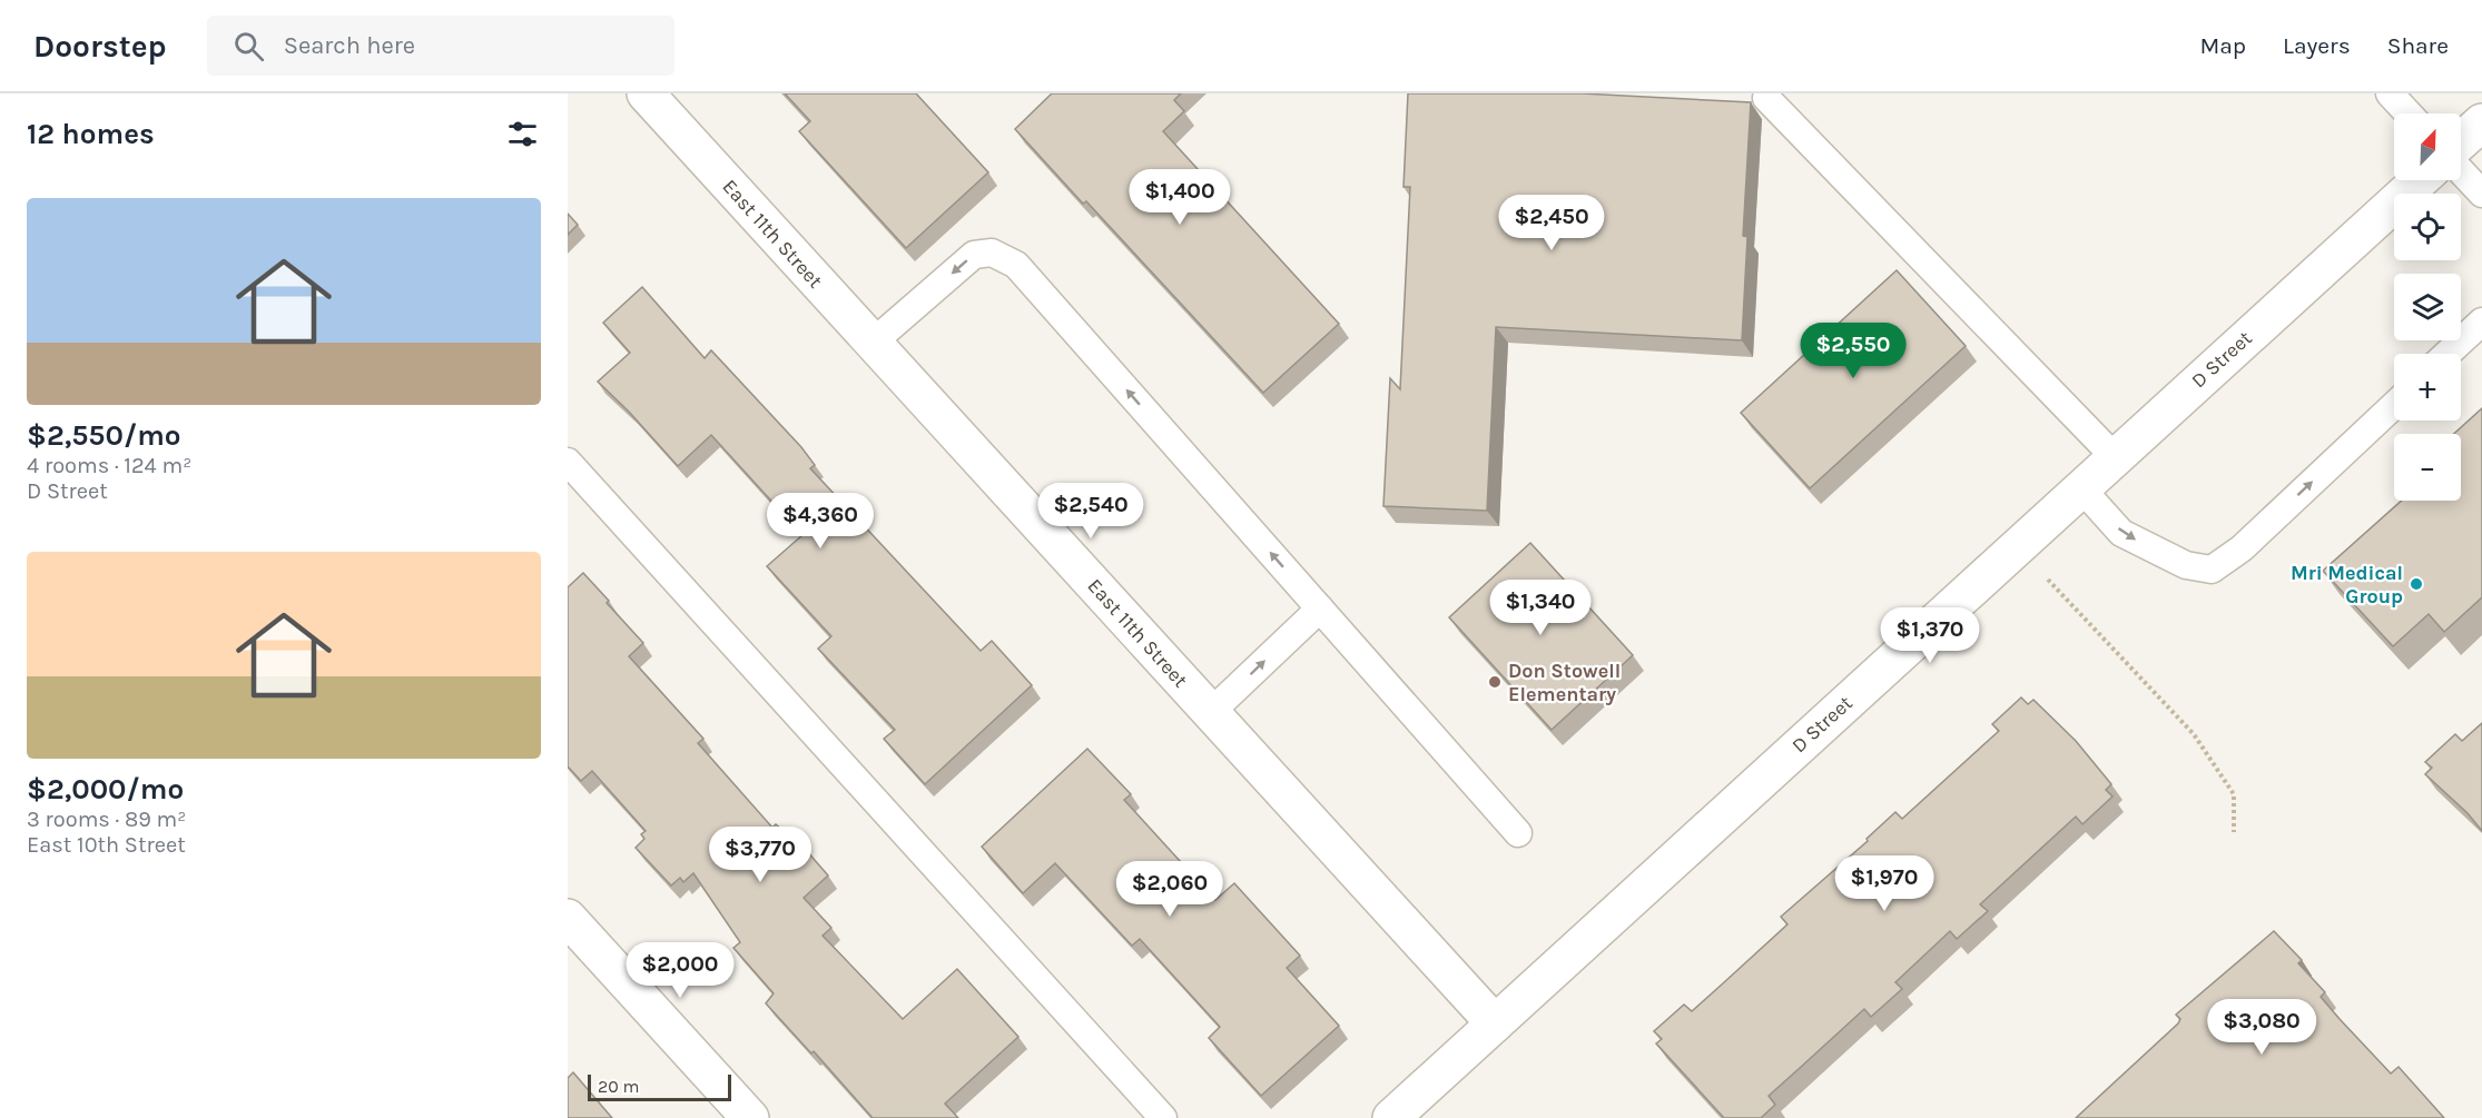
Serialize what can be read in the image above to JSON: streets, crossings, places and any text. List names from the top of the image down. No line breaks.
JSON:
{"streets":{"street":["East 11th Street","D Street"]},"crossings":[["East 11th Street","D Street"]],"places":["Mri Medical Group","Don Stowell Elementary"],"scale_bar":"20 m","north":"top right","page":{"header":"Doorstep","search":"Search here","nav":["Map","Layers","Share"],"heading":"12 homes","map_buttons":["+","−"],"price":["$1,400","$2,450","$2,550","$2,540","$4,360","$1,340","$1,370","$3,770","$1,970","$2,060","$2,000","$3,080"],"list":[{"name":"$2,550/mo","note":"4 rooms · 124 m² · D Street"},{"name":"$2,000/mo","note":"3 rooms · 89 m² · East 10th Street"}],"scale":"20 m"}}
